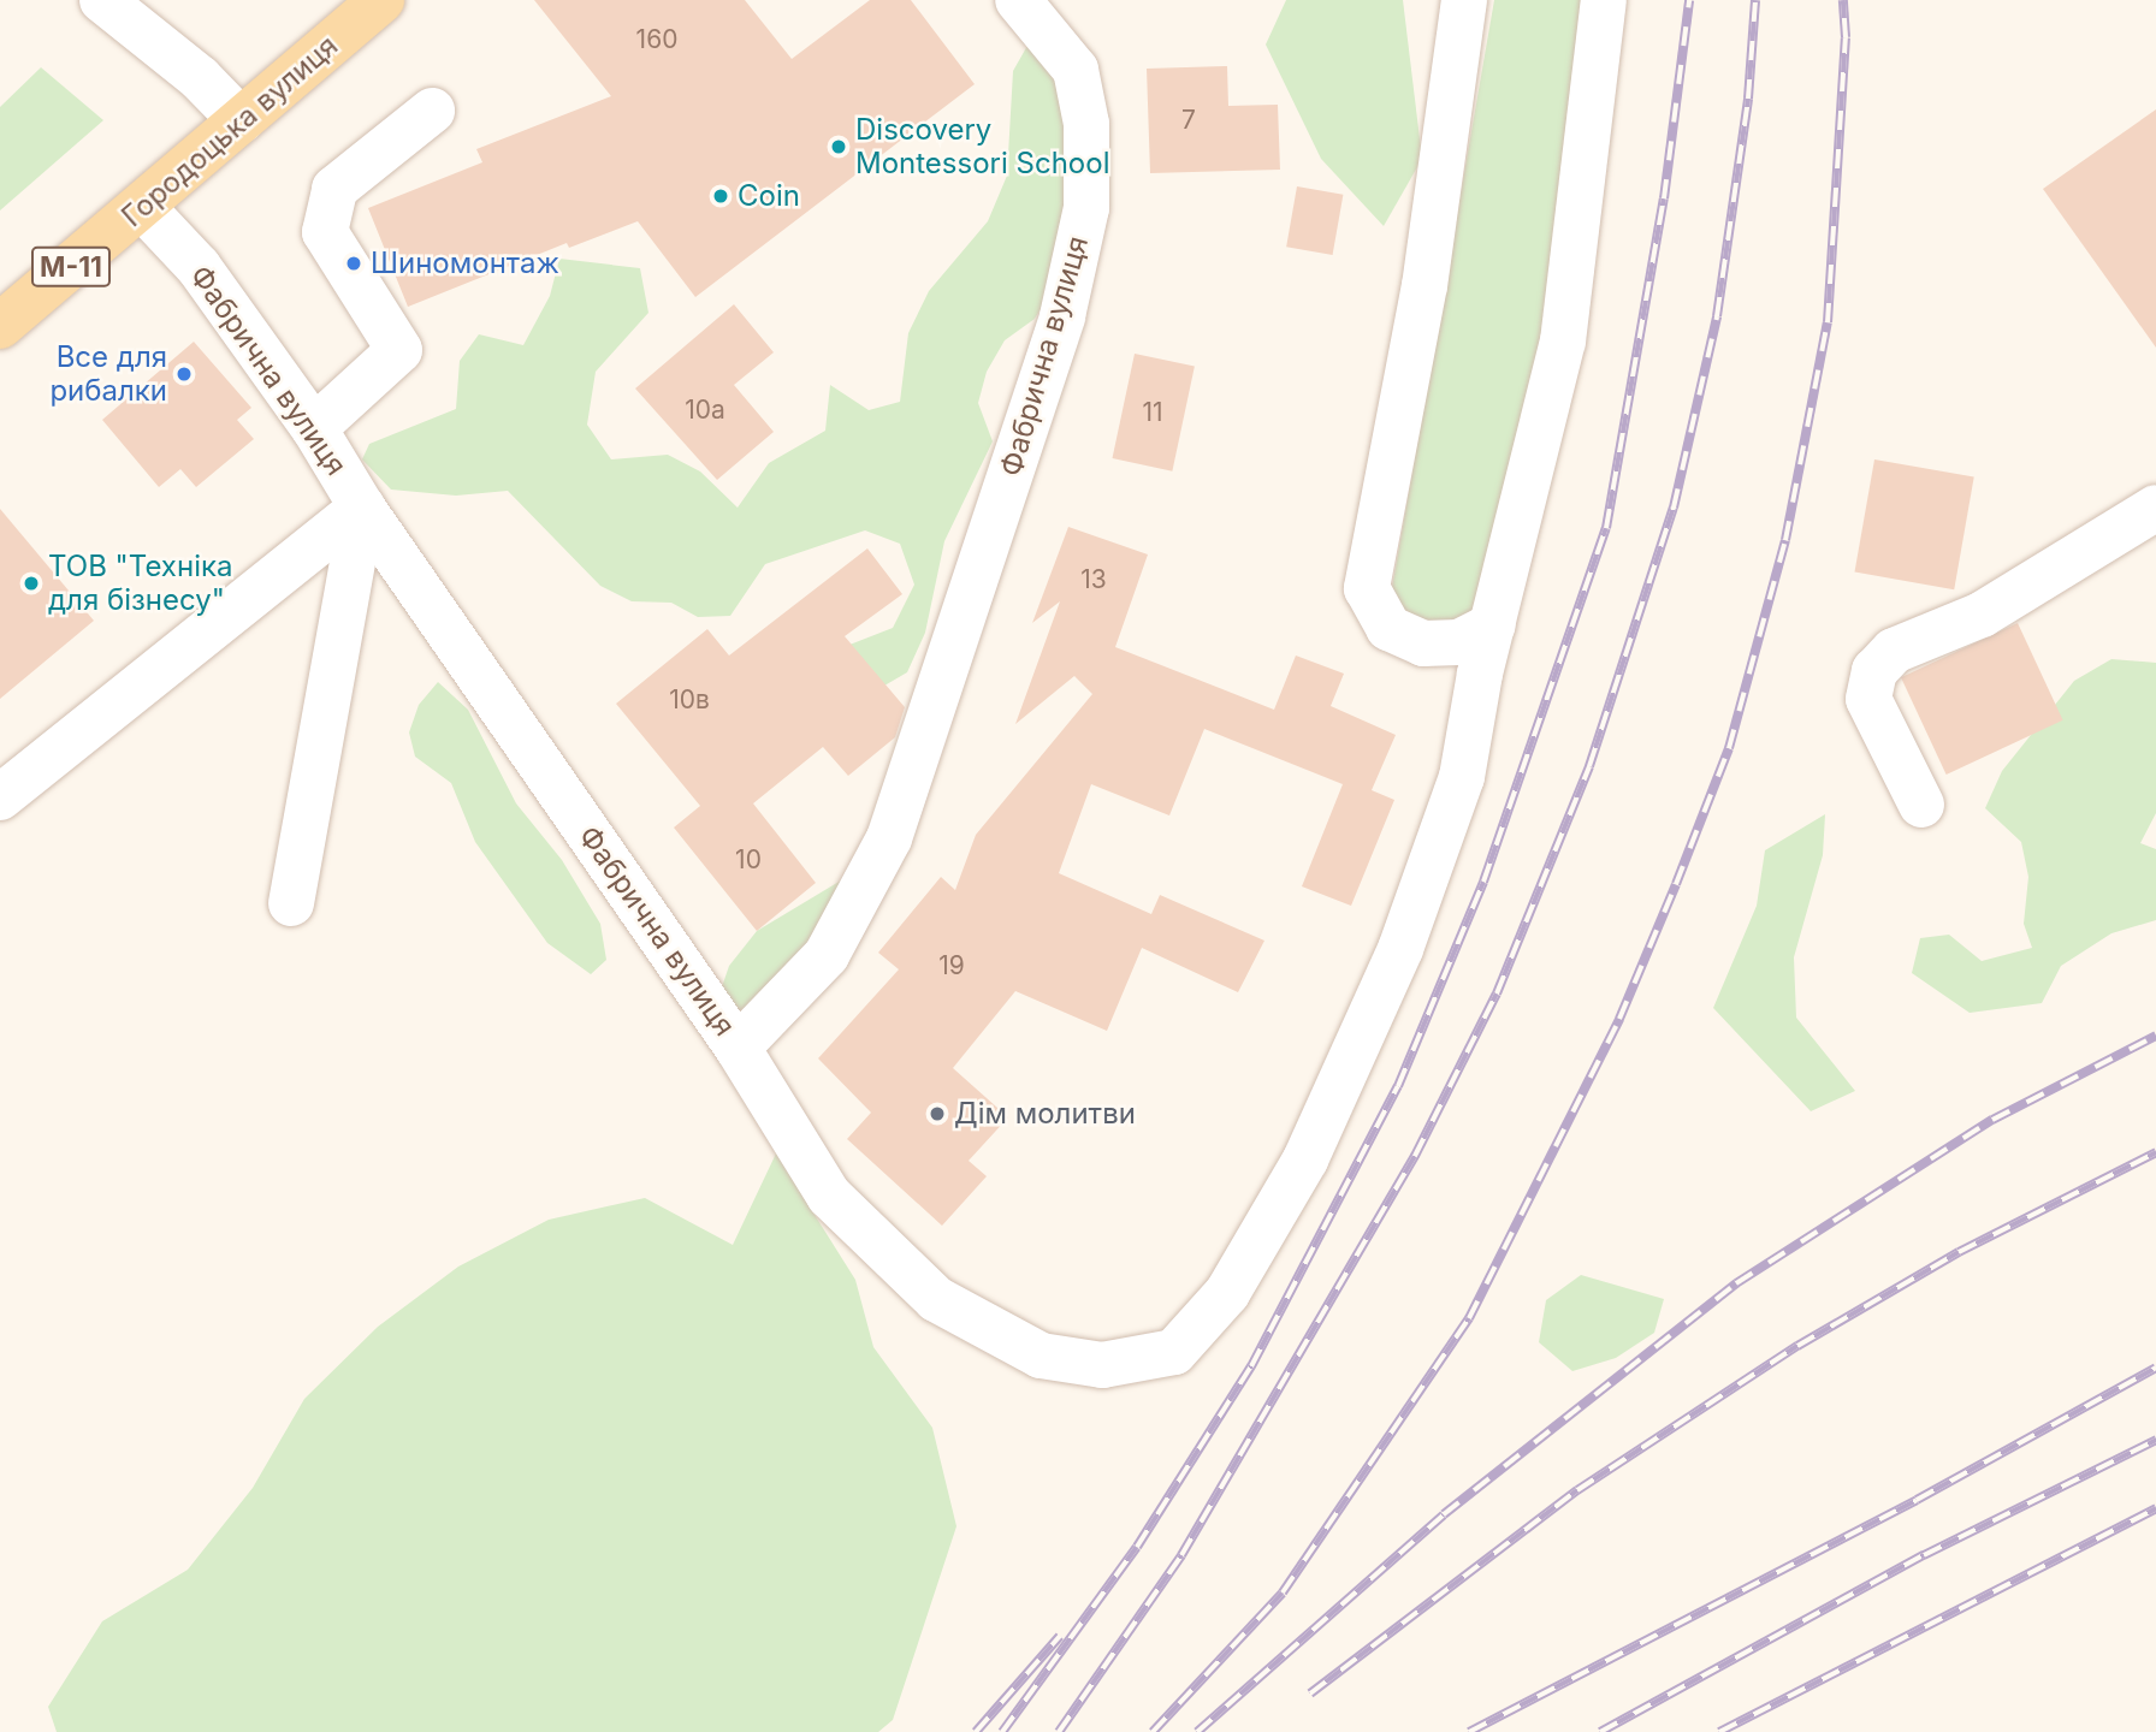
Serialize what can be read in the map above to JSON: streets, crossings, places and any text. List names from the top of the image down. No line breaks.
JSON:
{"streets":{"main road":["Городоцька вулиця","М-11"],"street":["Фабрична вулиця"]},"crossings":[["Городоцька вулиця","Фабрична вулиця"]],"places":["Discovery Montessori School","Coin","Шиномонтаж","Все для рибалки","ТОВ \"Техніка для бізнесу\"","Дім молитви"],"house_numbers":["160","7","10а","11","13","10в","10","19"]}
